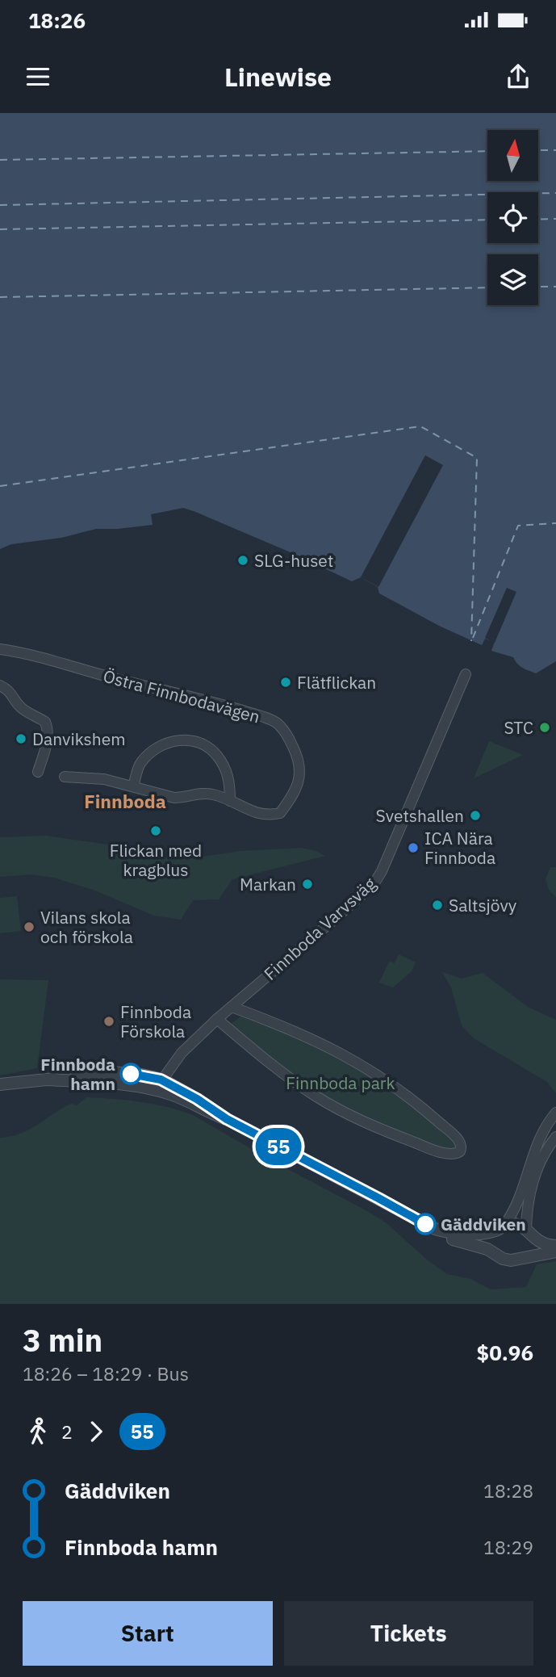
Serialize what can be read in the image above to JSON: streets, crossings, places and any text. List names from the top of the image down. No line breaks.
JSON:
{"streets":{"street":["Östra Finnbodavägen","Finnboda Varvsväg"]},"districts":["Finnboda"],"parks":["Finnboda park"],"places":["SLG-huset","Flätflickan","STC","Danvikshem","Svetshallen","Flickan med kragblus","ICA Nära Finnboda","Markan","Saltsjövy","Vilans skola och förskola","Finnboda Förskola","Finnboda hamn","Gäddviken"],"lines":["bus line 55"],"north":"top","page":{"status":"18:26","header":"Linewise","on_map":"55","heading":["3 min","18:26 – 18:29 · Bus","$0.96"],"legs":["2","55"],"list":[{"name":"Gäddviken","value":"18:28"},{"name":"Finnboda hamn","value":"18:29"}],"buttons":["Start","Tickets"]}}
